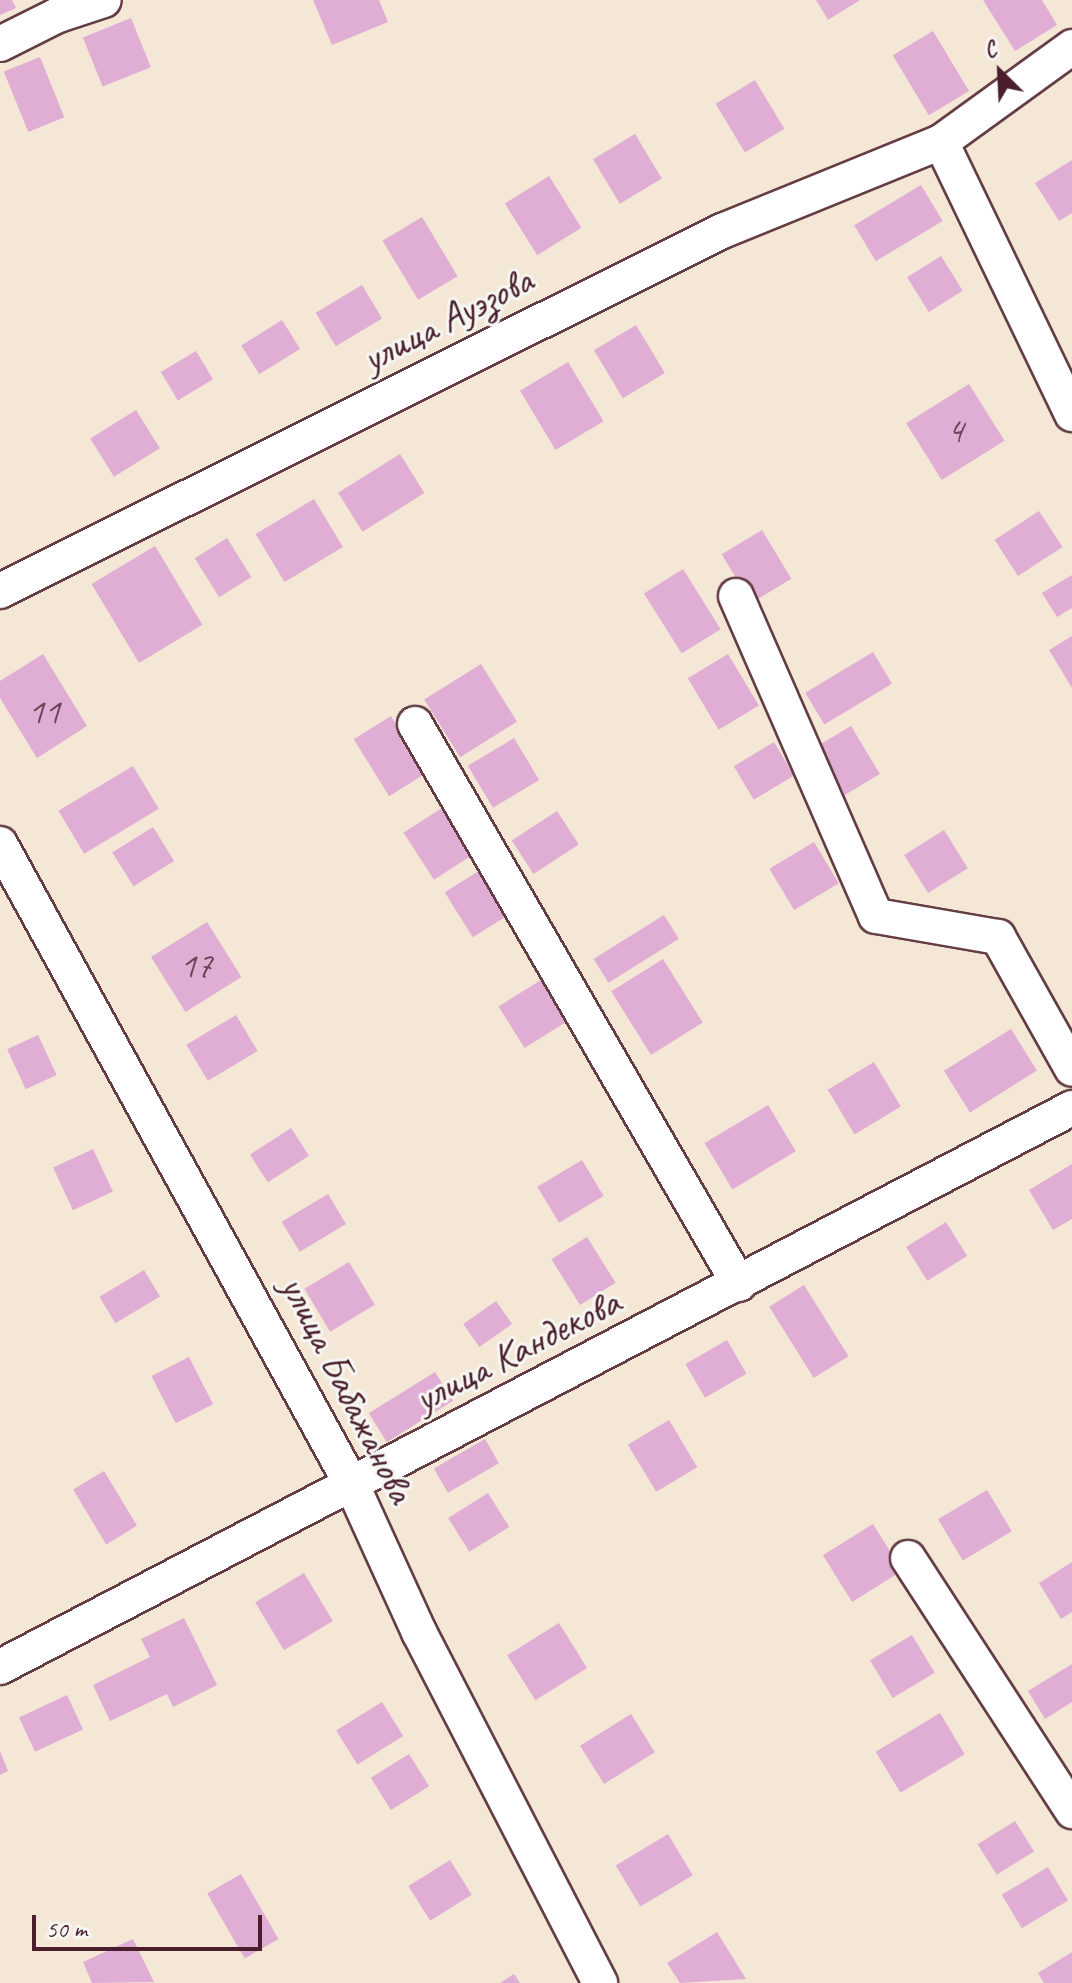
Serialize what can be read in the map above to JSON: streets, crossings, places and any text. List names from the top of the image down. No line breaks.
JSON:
{"streets":{"street":["улица Ауэзова","улица Кандекова","улица Бабажанова"]},"crossings":[["улица Кандекова","улица Бабажанова"]],"house_numbers":["4","11","17"],"scale_bar":"50 m","north":"top left"}
